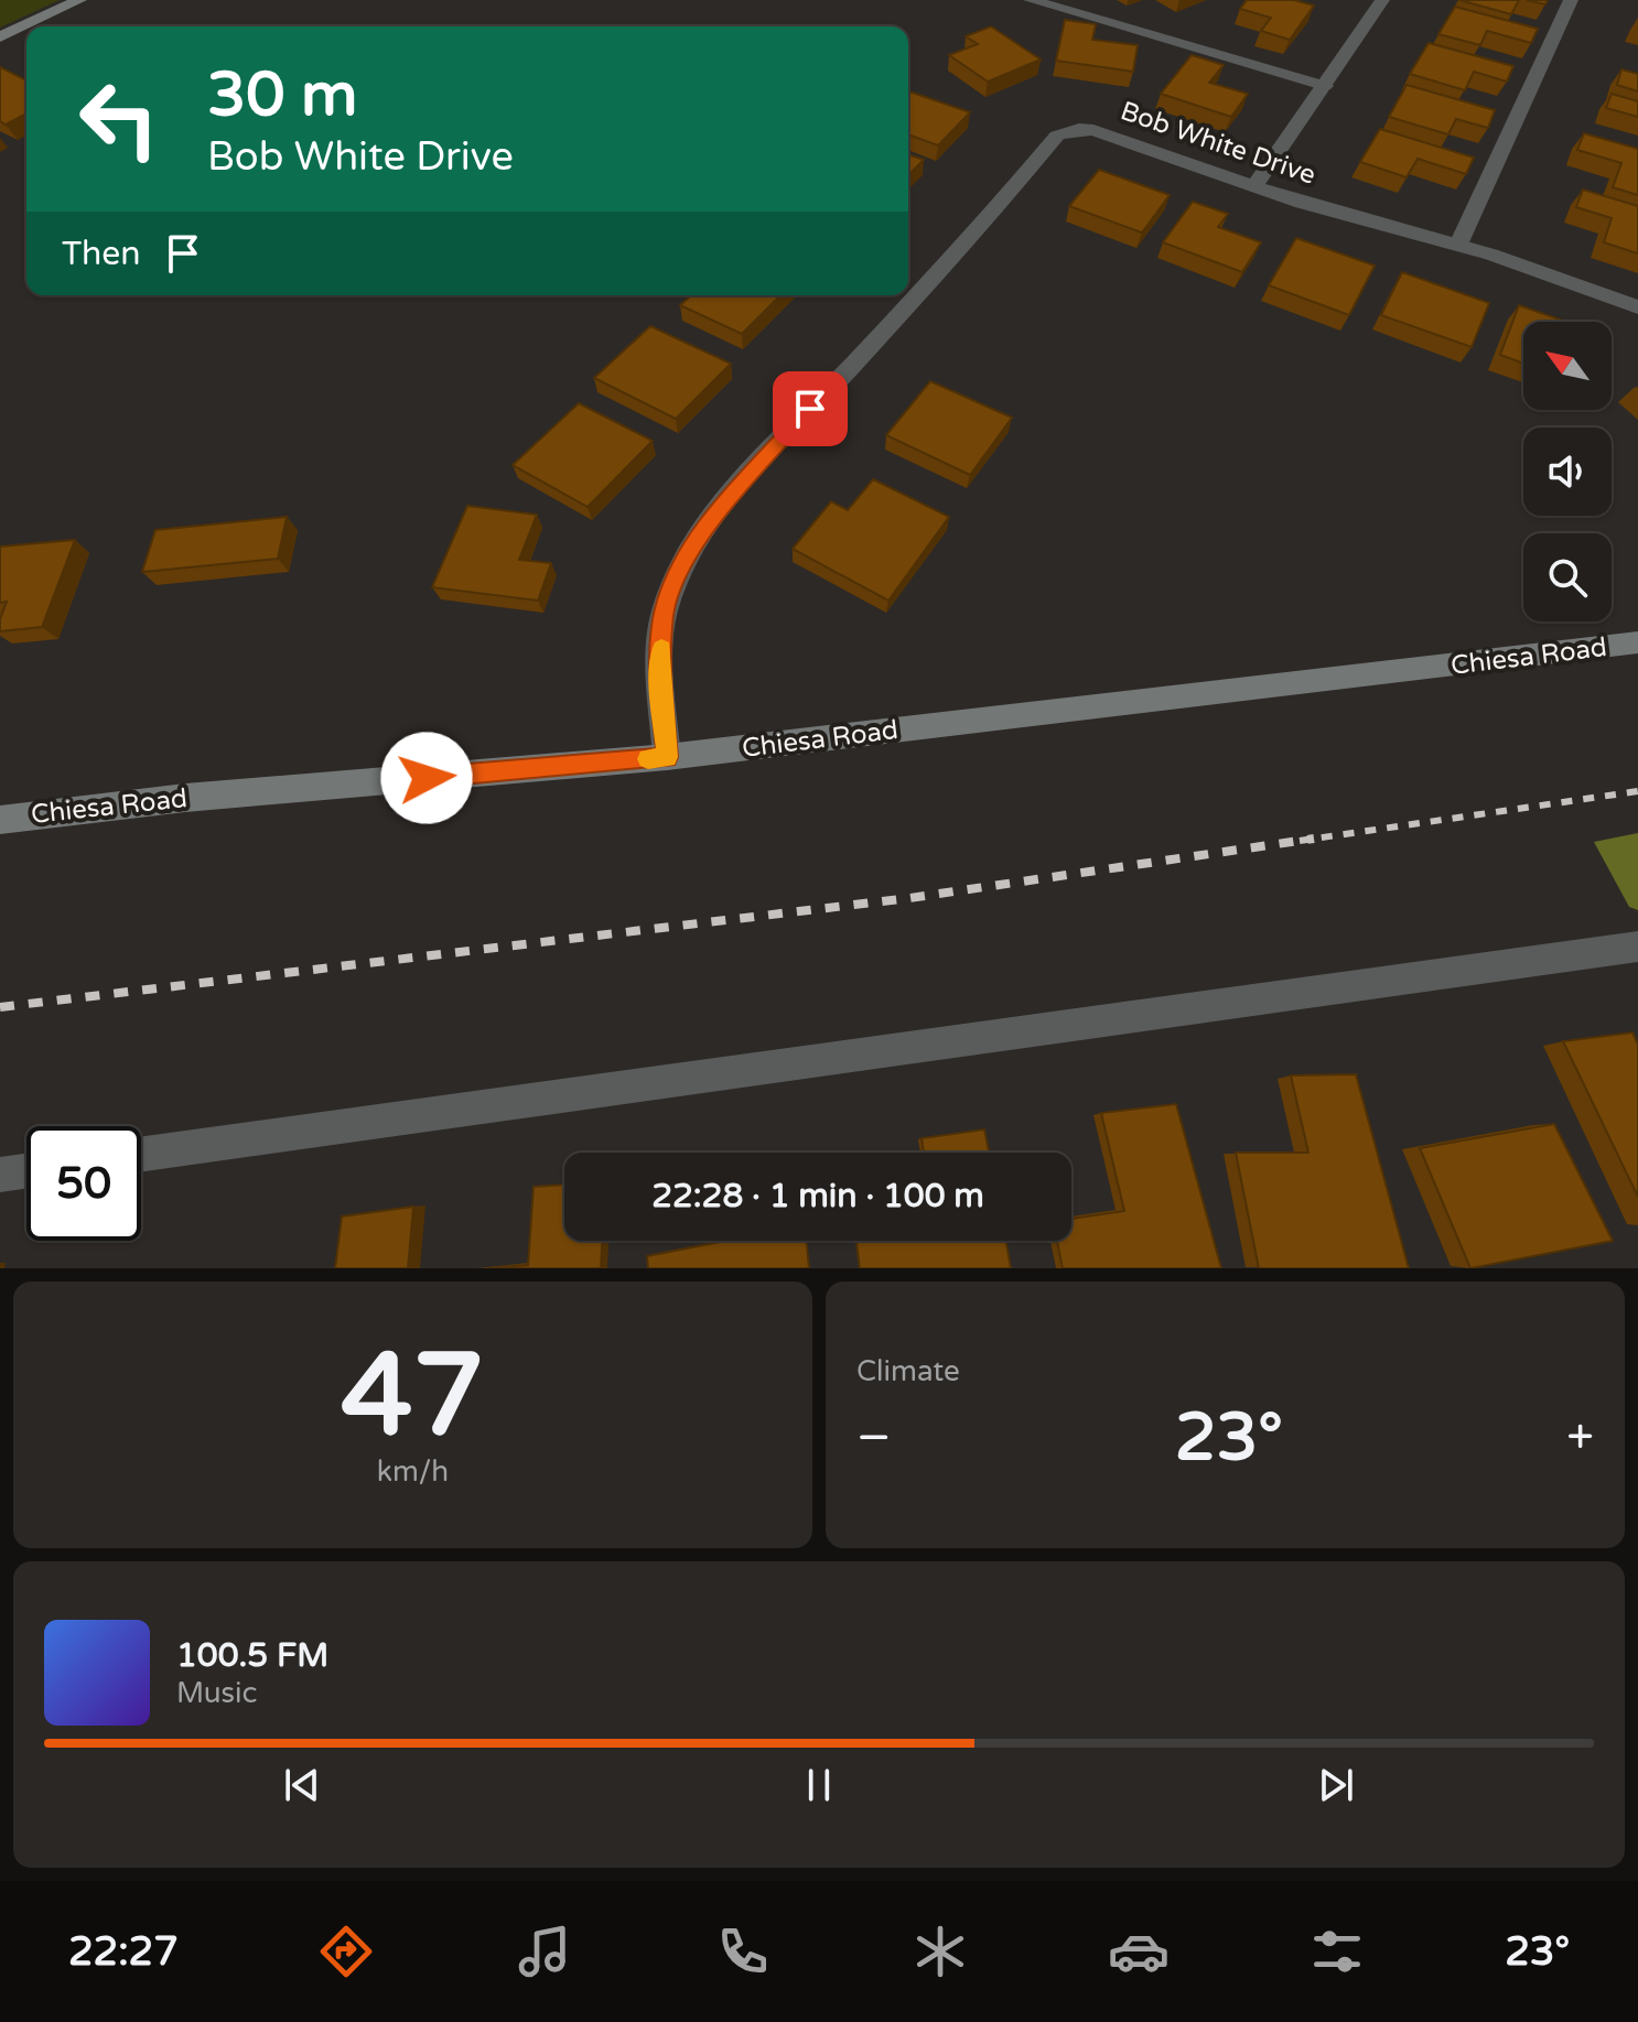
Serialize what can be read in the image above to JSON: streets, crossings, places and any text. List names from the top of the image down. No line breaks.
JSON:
{"streets":{"main road":["Chiesa Road"],"street":["Bob White Drive"]},"crossings":[["Bob White Drive","Chiesa Road"]],"north":"top left","page":{"turn":["30 m","Bob White Drive"],"then":"Then","limit":"50","trip":"22:28 · 1 min · 100 m","tile":[["47","km/h"],"Climate"],"heat":["−","23°","+"],"song":["100.5 FM","Music"],"tabs":["22:27","23°"]}}
